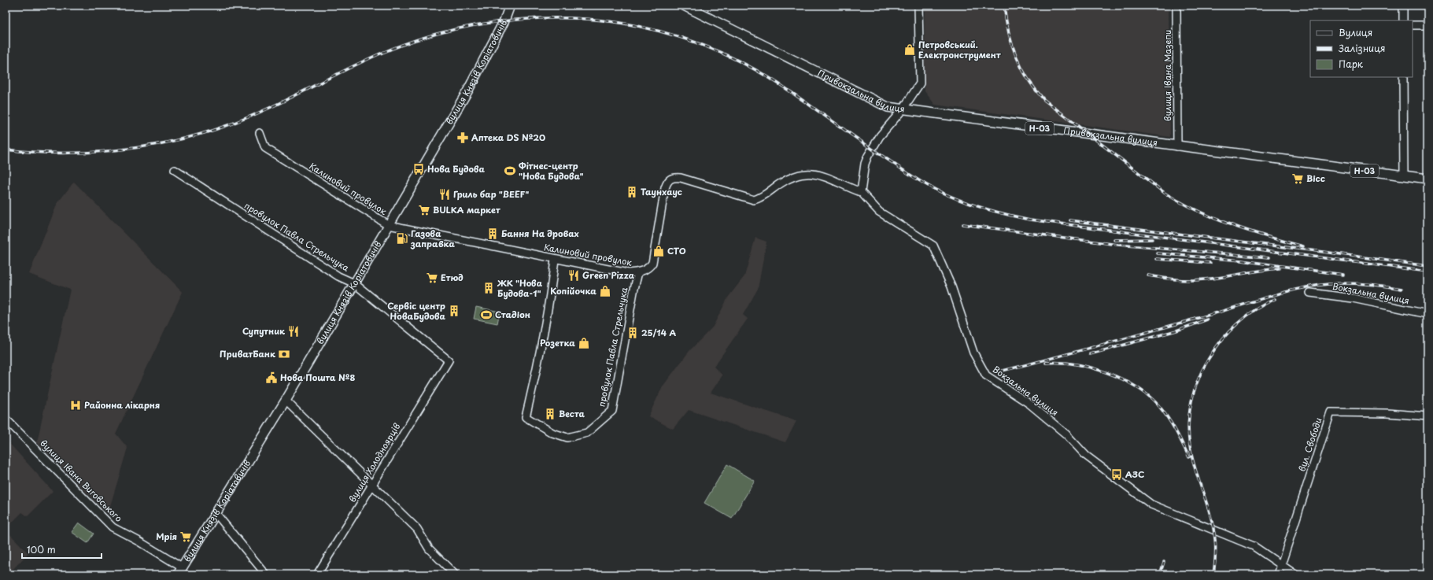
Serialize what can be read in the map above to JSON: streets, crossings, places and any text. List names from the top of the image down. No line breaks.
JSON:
{"streets":{"main road":["вулиця Князів Коріатовичів","Привокзальна вулиця","Н-03"],"street":["вулиця Івана Мазепи","Калиновий провулок","провулок Павла Стрельчука","Вокзальна вулиця","вул. Свободи","вулиця Холодноярців","вулиця Івана Виговського"]},"crossings":[["вулиця Князів Коріатовичів","Калиновий провулок"],["вулиця Князів Коріатовичів","провулок Павла Стрельчука"],["вулиця Князів Коріатовичів","вулиця Івана Виговського"],["вулиця Івана Мазепи","Привокзальна вулиця"],["Калиновий провулок","провулок Павла Стрельчука"],["Калиновий провулок","Вокзальна вулиця"],["провулок Павла Стрельчука","вулиця Холодноярців"],["Вокзальна вулиця","вул. Свободи"]],"places":{"shop":["Петровський. Електронструмент","СТО","Копійочка","Розетка"],"pharmacy":["Аптека DS №20"],"bus stop":["Нова Будова","АЗС"],"sports":["Фітнес-центр \"Нова Будова\"","Стадіон"],"supermarket":["Вісс","BULKA маркет","Етюд","Мрія"],"building":["Таунхаус","Бання На дровах","ЖК \"Нова Будова-1\"","Сервіс центр НоваБудова","25/14 А","Веста"],"restaurant":["Гриль бар \"BEEF\"","Green Pizza","Супутник"],"fuel station":["Газова заправка"],"bank":["ПриватБанк"],"public building":["Нова Пошта №8"],"hospital":["Районна лікарня"]},"legend":["Вулиця","Залізниця","Парк"],"scale_bar":"100 m"}
